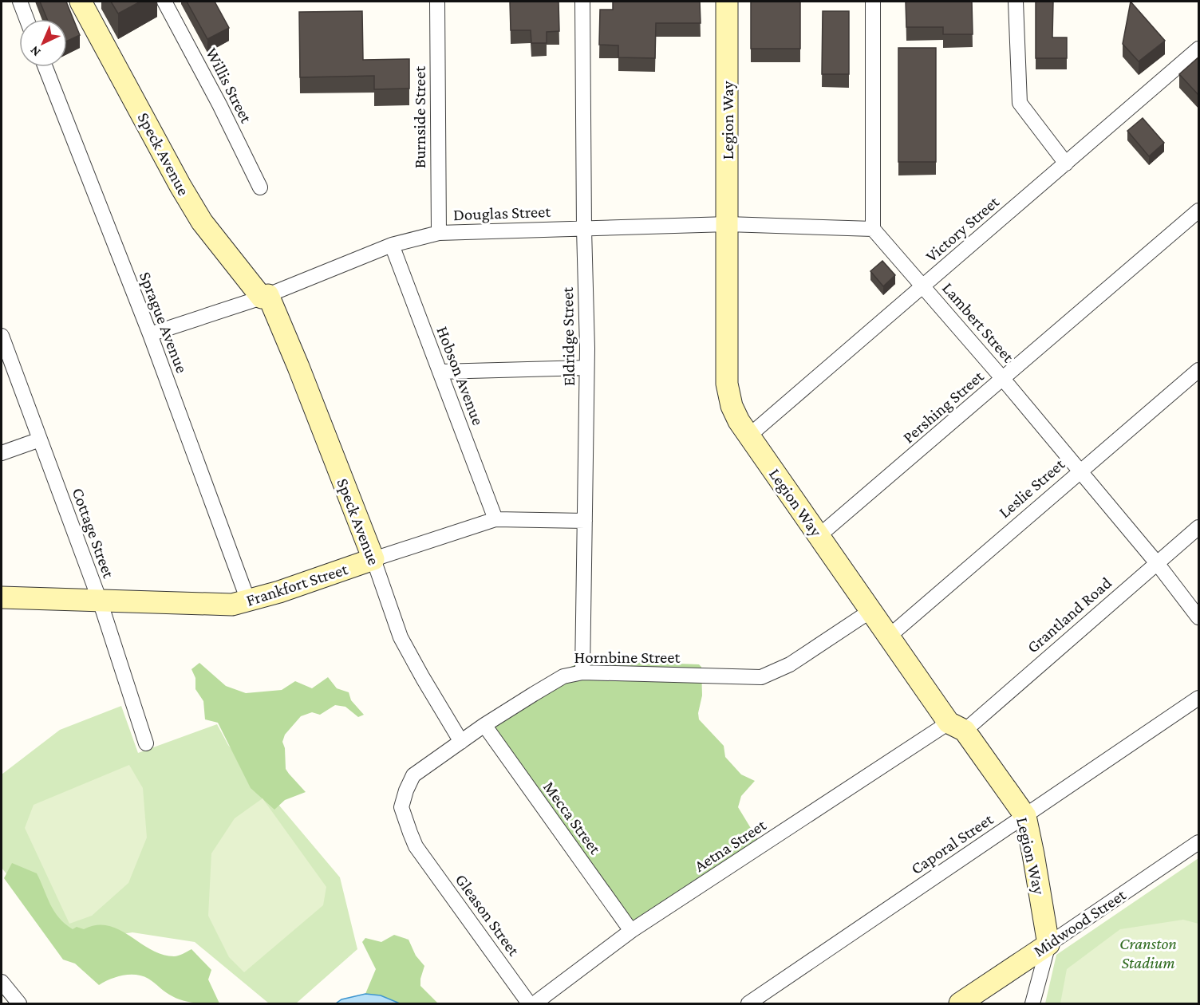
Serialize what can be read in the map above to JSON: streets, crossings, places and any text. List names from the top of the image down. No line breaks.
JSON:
{"streets":{"street":["Willis Street","Burnside Street","Legion Way","Speck Avenue","Douglas Street","Victory Street","Sprague Avenue","Lambert Street","Eldridge Street","Hobson Avenue","Pershing Street","Leslie Street","Cottage Street","Frankfort Street","Grantland Road","Hornbine Street","Mecca Street","Caporal Street","Aetna Street","Gleason Street","Midwood Street"]},"crossings":[["Burnside Street","Douglas Street"],["Legion Way","Douglas Street"],["Legion Way","Victory Street"],["Legion Way","Pershing Street"],["Legion Way","Leslie Street"],["Legion Way","Grantland Road"],["Legion Way","Hornbine Street"],["Legion Way","Caporal Street"],["Legion Way","Aetna Street"],["Legion Way","Midwood Street"],["Speck Avenue","Douglas Street"],["Speck Avenue","Frankfort Street"],["Speck Avenue","Hornbine Street"],["Douglas Street","Sprague Avenue"],["Douglas Street","Lambert Street"],["Douglas Street","Eldridge Street"],["Douglas Street","Hobson Avenue"],["Victory Street","Lambert Street"],["Sprague Avenue","Frankfort Street"],["Lambert Street","Pershing Street"],["Lambert Street","Leslie Street"],["Lambert Street","Grantland Road"],["Eldridge Street","Frankfort Street"],["Eldridge Street","Hornbine Street"],["Hobson Avenue","Frankfort Street"],["Cottage Street","Frankfort Street"],["Grantland Road","Aetna Street"],["Hornbine Street","Mecca Street"],["Hornbine Street","Gleason Street"],["Mecca Street","Aetna Street"]],"parks":["Cranston Stadium"],"north":"bottom left"}
